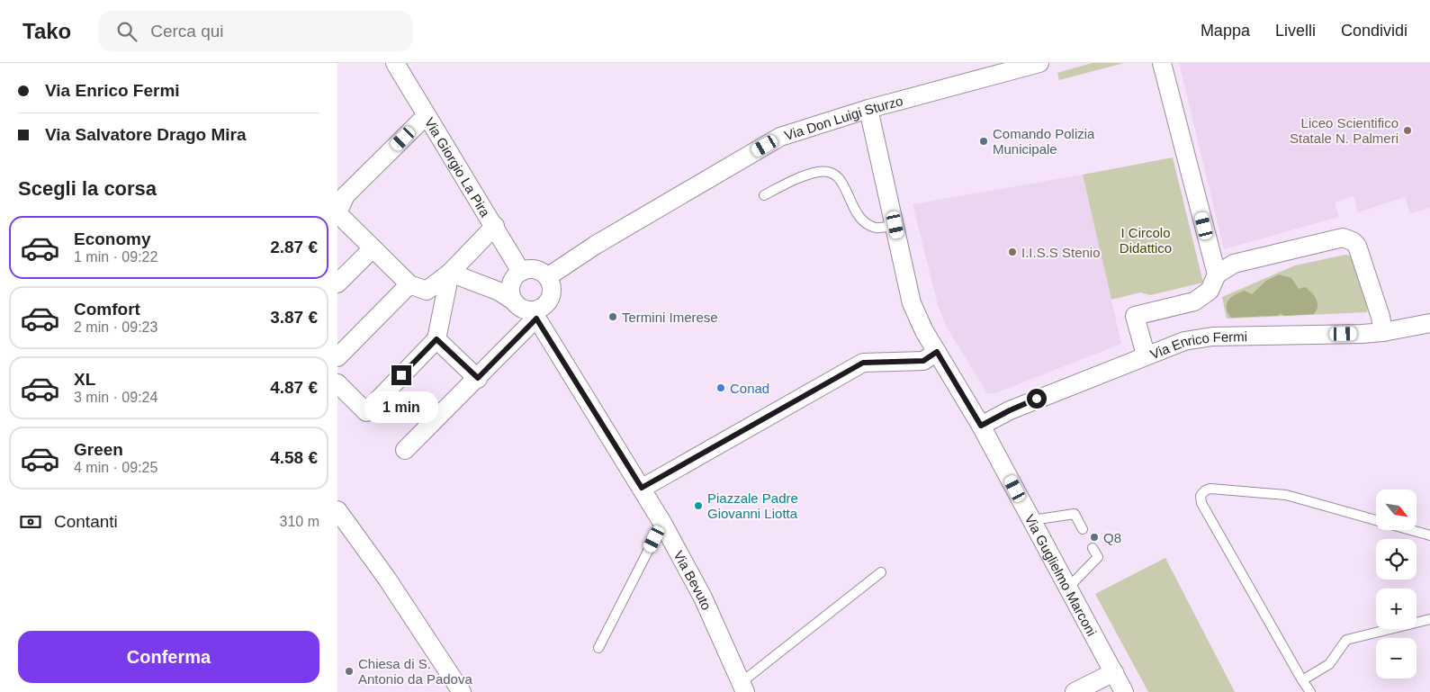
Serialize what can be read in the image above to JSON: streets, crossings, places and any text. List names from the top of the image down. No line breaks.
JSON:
{"streets":{"street":["Via Don Luigi Sturzo","Via Giorgio La Pira","Via Enrico Fermi","Via Guglielmo Marconi","Via Bevuto"]},"crossings":[["Via Don Luigi Sturzo","Via Giorgio La Pira"],["Via Don Luigi Sturzo","Via Guglielmo Marconi"],["Via Don Luigi Sturzo","Via Bevuto"],["Via Giorgio La Pira","Via Bevuto"],["Via Enrico Fermi","Via Guglielmo Marconi"]],"parks":["I Circolo Didattico"],"places":["Liceo Scientifico Statale N. Palmeri","Comando Polizia Municipale","I.I.S.S Stenio","Termini Imerese","Conad","Piazzale Padre Giovanni Liotta","Q8","Chiesa di S. Antonio da Padova"],"north":"bottom right","page":{"header":"Tako","search":"Cerca qui","nav":["Mappa","Livelli","Condividi"],"banner":["Via Enrico Fermi","Via Salvatore Drago Mira"],"heading":"Scegli la corsa","list":[{"name":"Economy","note":"1 min · 09:22","value":"2.87 €"},{"name":"Comfort","note":"2 min · 09:23","value":"3.87 €"},{"name":"XL","note":"3 min · 09:24","value":"4.87 €"},{"name":"Green","note":"4 min · 09:25","value":"4.58 €"}],"bubble":"1 min","map_buttons":["+","−"],"pay":["Contanti","310 m"],"buttons":"Conferma"}}
